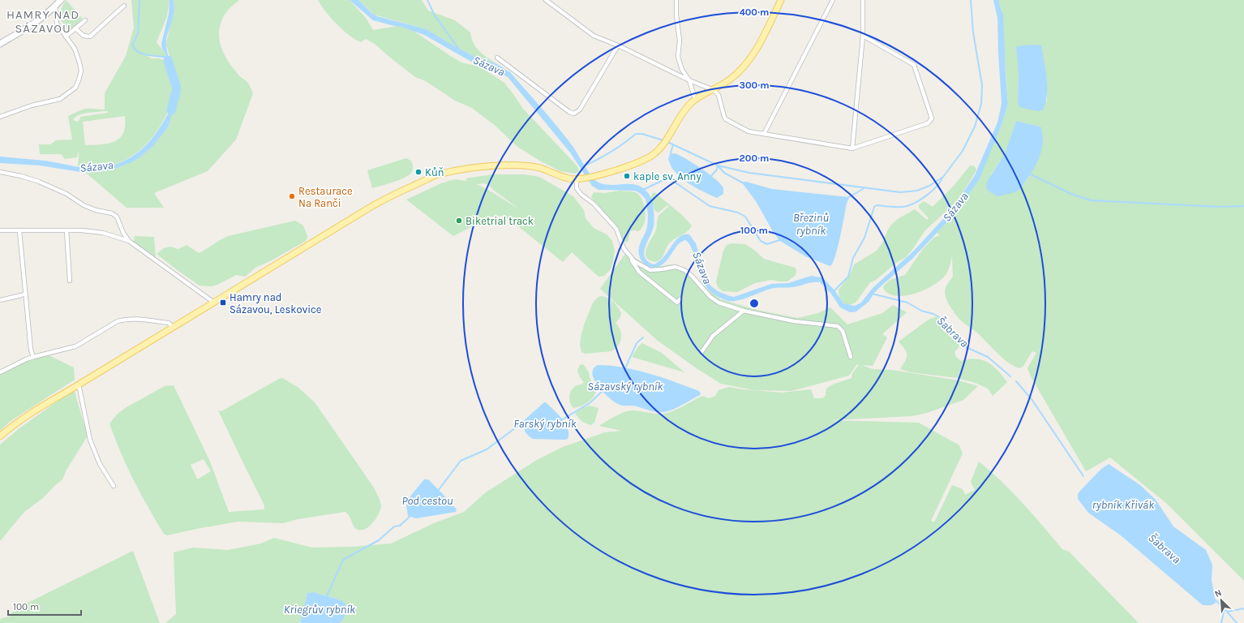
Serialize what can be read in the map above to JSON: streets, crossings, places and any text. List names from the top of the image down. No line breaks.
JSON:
{"districts":["HAMRY NAD SÁZAVOU"],"water":["Sázava","Březinů rybník","Šabrava","Sázavský rybník","Farský rybník","Pod cestou","rybník Křivák","Kriegrův rybník"],"places":{"other":["Kůň","kaple sv. Anny","Restaurace Na Ranči","Biketrial track"],"transit":["Hamry nad Sázavou, Leskovice"]},"scale_bar":"100 m","north":"top left","rings":["400 m","300 m","200 m","100 m"]}
